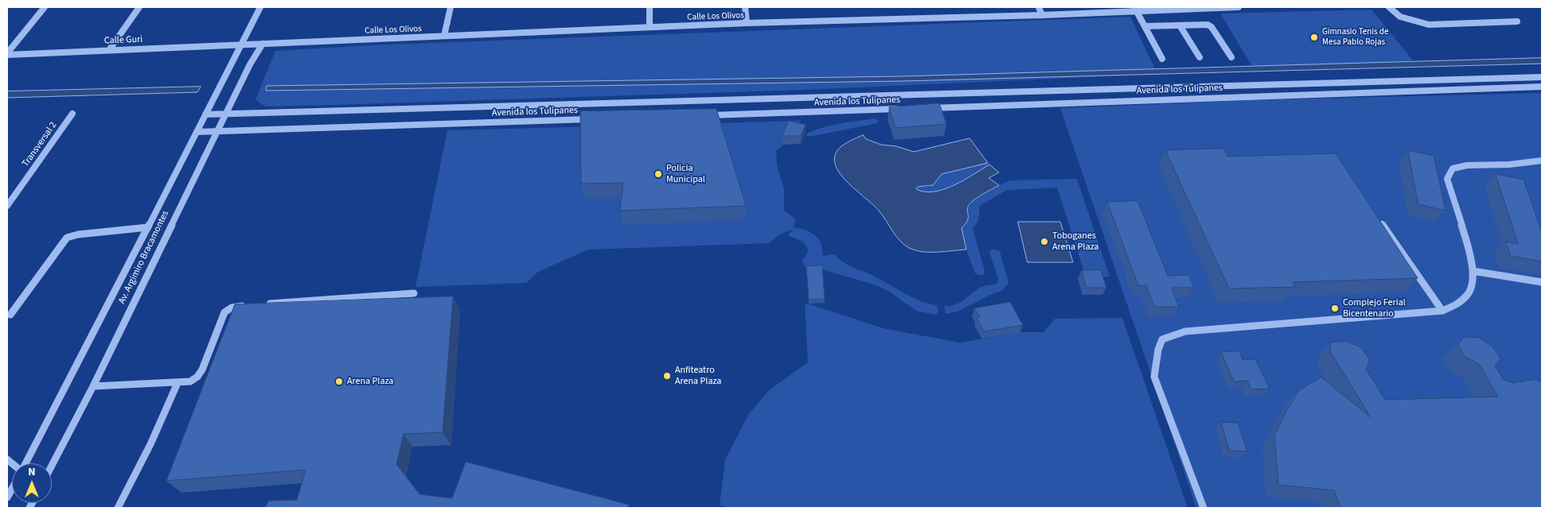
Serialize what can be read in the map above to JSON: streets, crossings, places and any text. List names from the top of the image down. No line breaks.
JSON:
{"streets":{"street":["Calle Los Olivos","Calle Guri","Avenida los Tulipanes","Transversal 2","Av. Argimiro Bracamontes"]},"crossings":[["Calle Los Olivos","Calle Guri"],["Calle Los Olivos","Av. Argimiro Bracamontes"],["Avenida los Tulipanes","Av. Argimiro Bracamontes"]],"places":["Gimnasio Tenis de Mesa Pablo Rojas","Policia Municipal","Toboganes Arena Plaza","Complejo Ferial Bicentenario","Anfiteatro Arena Plaza","Arena Plaza"],"north":"top"}
